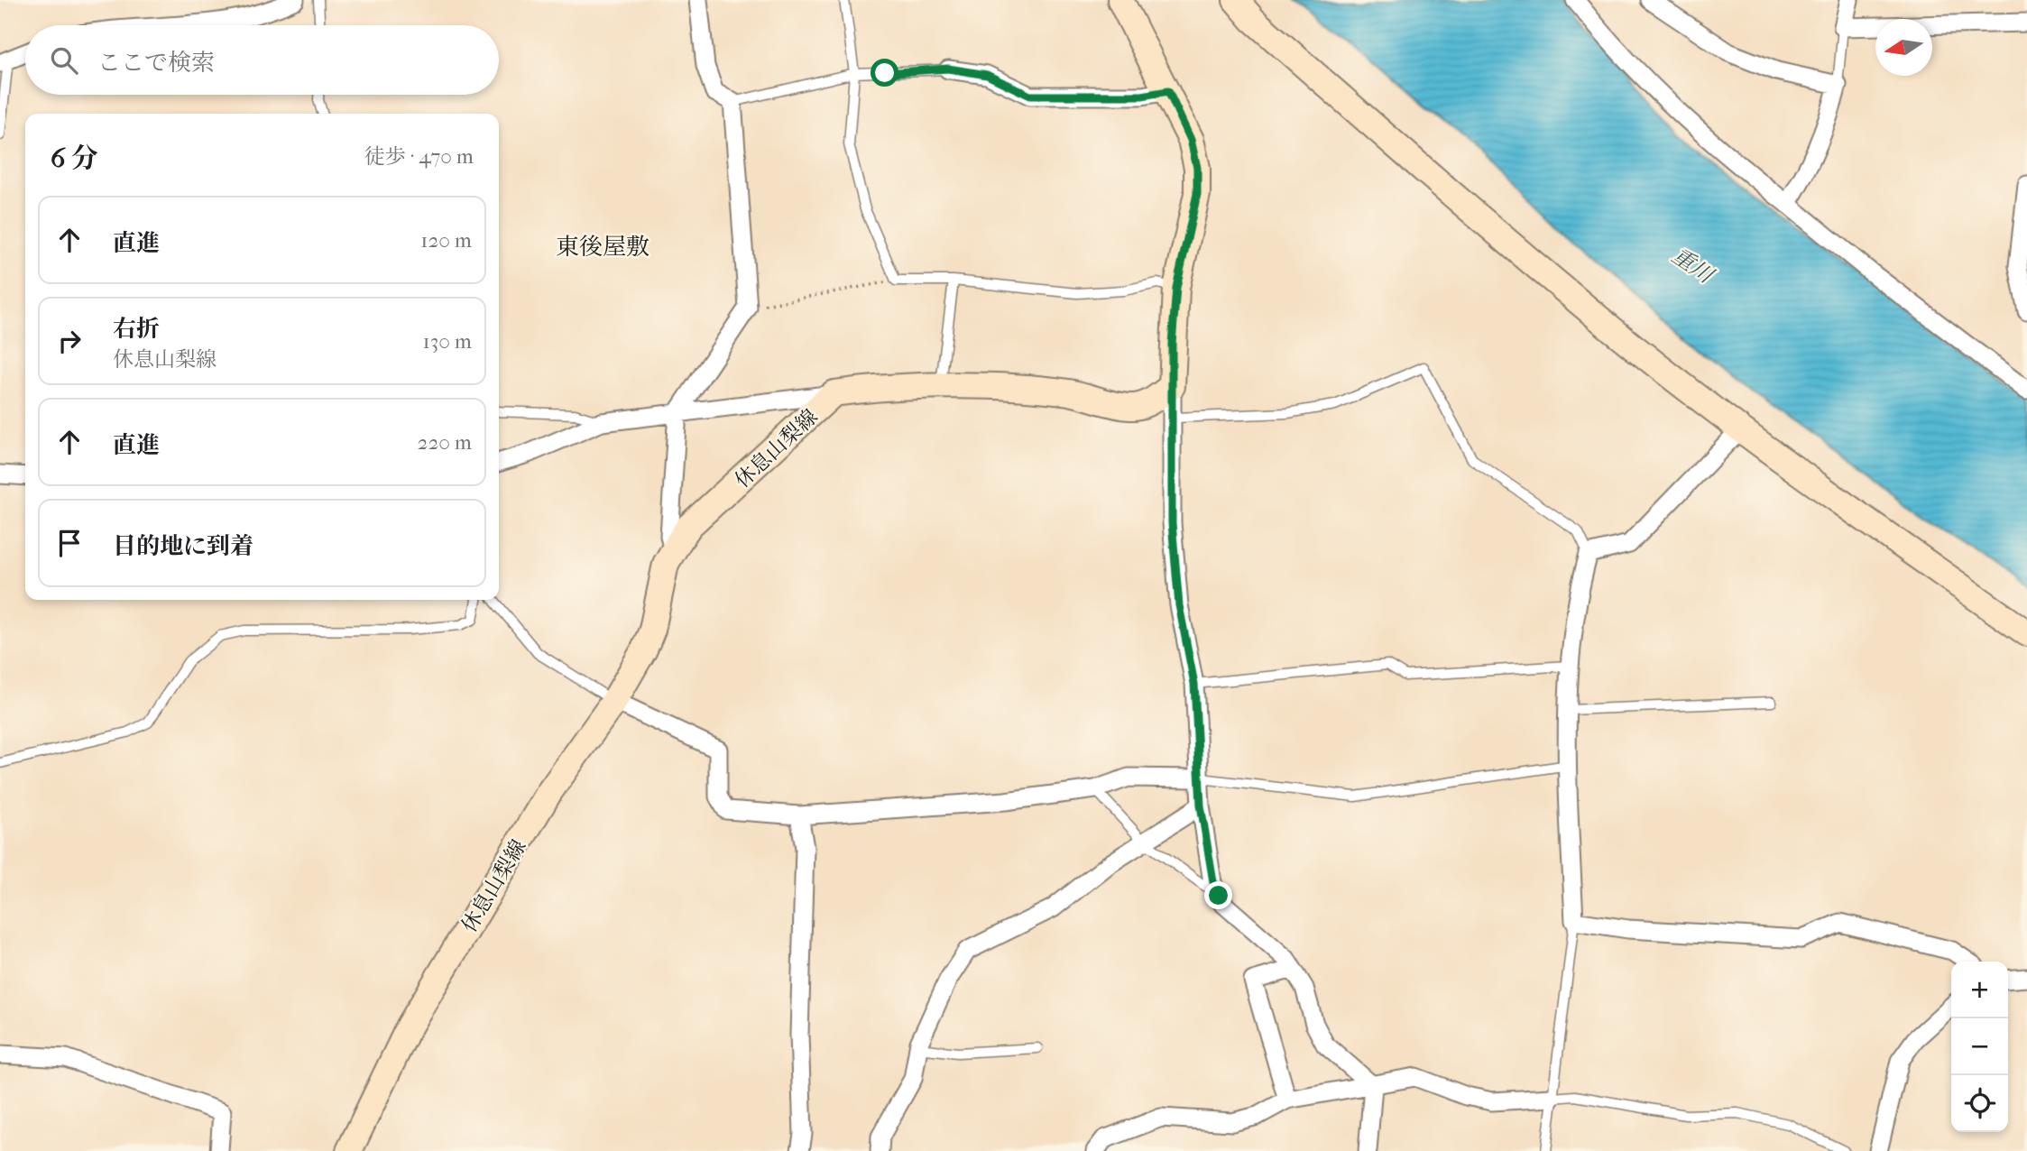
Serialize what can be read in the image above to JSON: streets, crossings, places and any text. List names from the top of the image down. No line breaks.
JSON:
{"streets":{"main road":["休息山梨線"]},"districts":["東後屋敷"],"water":["重川"],"north":"left","page":{"search":"ここで検索","heading":["6 分","徒歩 · 470 m"],"list":[["直進","120 m"],["右折","休息山梨線","130 m"],["直進","220 m"],"目的地に到着"],"map_buttons":["+","−"]}}
